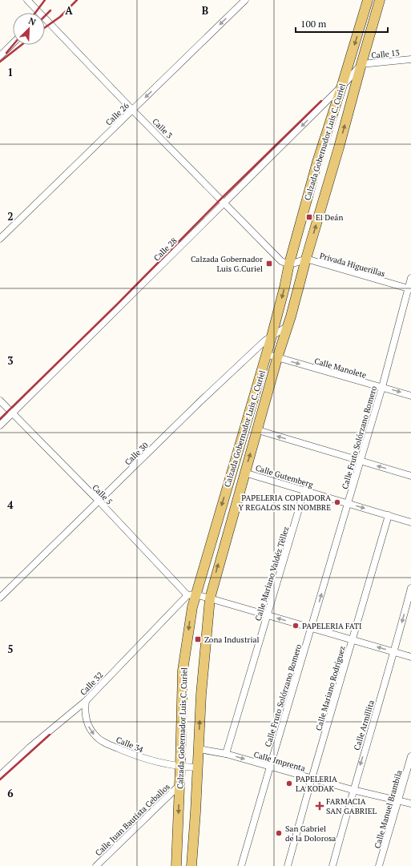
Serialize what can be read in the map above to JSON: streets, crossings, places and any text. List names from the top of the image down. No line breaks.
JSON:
{"streets":{"main road":["Calzada Gobernador Luis C. Curiel"],"street":["Calle 13","Calle 26","Calle 3","Calle 28","Privada Higuerillas","Calle Manolete","Calle Fruto Solórzano Romero","Calle 30","Calle Gutemberg","Calle 5","Calle Mariano Valdéz Téllez","Calle 32","Calle Mariano Rodríguez","Calle Armillita","Calle 34","Calle Imprenta","Calle Manuel Brambila","Calle Juan Bautista Ceballos"]},"crossings":[["Calle 13","Calzada Gobernador Luis C. Curiel"],["Calle 13","Calle 28"],["Calle 26","Calle 3"],["Calle 3","Calzada Gobernador Luis C. Curiel"],["Calle 3","Calle 28"],["Calzada Gobernador Luis C. Curiel","Calle 28"],["Calzada Gobernador Luis C. Curiel","Privada Higuerillas"],["Calzada Gobernador Luis C. Curiel","Calle Manolete"],["Calzada Gobernador Luis C. Curiel","Calle 30"],["Calzada Gobernador Luis C. Curiel","Calle Gutemberg"],["Calzada Gobernador Luis C. Curiel","Calle 5"],["Calzada Gobernador Luis C. Curiel","Calle 32"],["Calzada Gobernador Luis C. Curiel","Calle 34"],["Calzada Gobernador Luis C. Curiel","Calle Imprenta"],["Calzada Gobernador Luis C. Curiel","Calle Juan Bautista Ceballos"],["Calle 28","Calle 5"],["Privada Higuerillas","Calle Fruto Solórzano Romero"],["Calle Manolete","Calle Fruto Solórzano Romero"],["Calle Fruto Solórzano Romero","Calle Gutemberg"],["Calle Fruto Solórzano Romero","Calle Imprenta"],["Calle 30","Calle 5"],["Calle Gutemberg","Calle Mariano Valdéz Téllez"],["Calle Gutemberg","Calle Mariano Rodríguez"],["Calle 5","Calle 32"],["Calle Mariano Valdéz Téllez","Calle Imprenta"],["Calle 32","Calle 34"],["Calle Mariano Rodríguez","Calle Imprenta"],["Calle Armillita","Calle Imprenta"],["Calle Imprenta","Calle Manuel Brambila"]],"one_way":["Calle 26","Calle Manolete","Calle Armillita","Calle 34"],"places":{"transit":["El Deán","Calzada Gobernador Luis G.Curiel","Zona Industrial"],"other":["PAPELERIA COPIADORA Y REGALOS SIN NOMBRE","PAPELERIA FATI","PAPELERIA LA KODAK","San Gabriel de la Dolorosa"],"health":["FARMACIA SAN GABRIEL"]},"scale_bar":"100 m","north":"top right","grid":{"columns":["A","B"],"rows":["1","2","3","4","5","6"]}}
